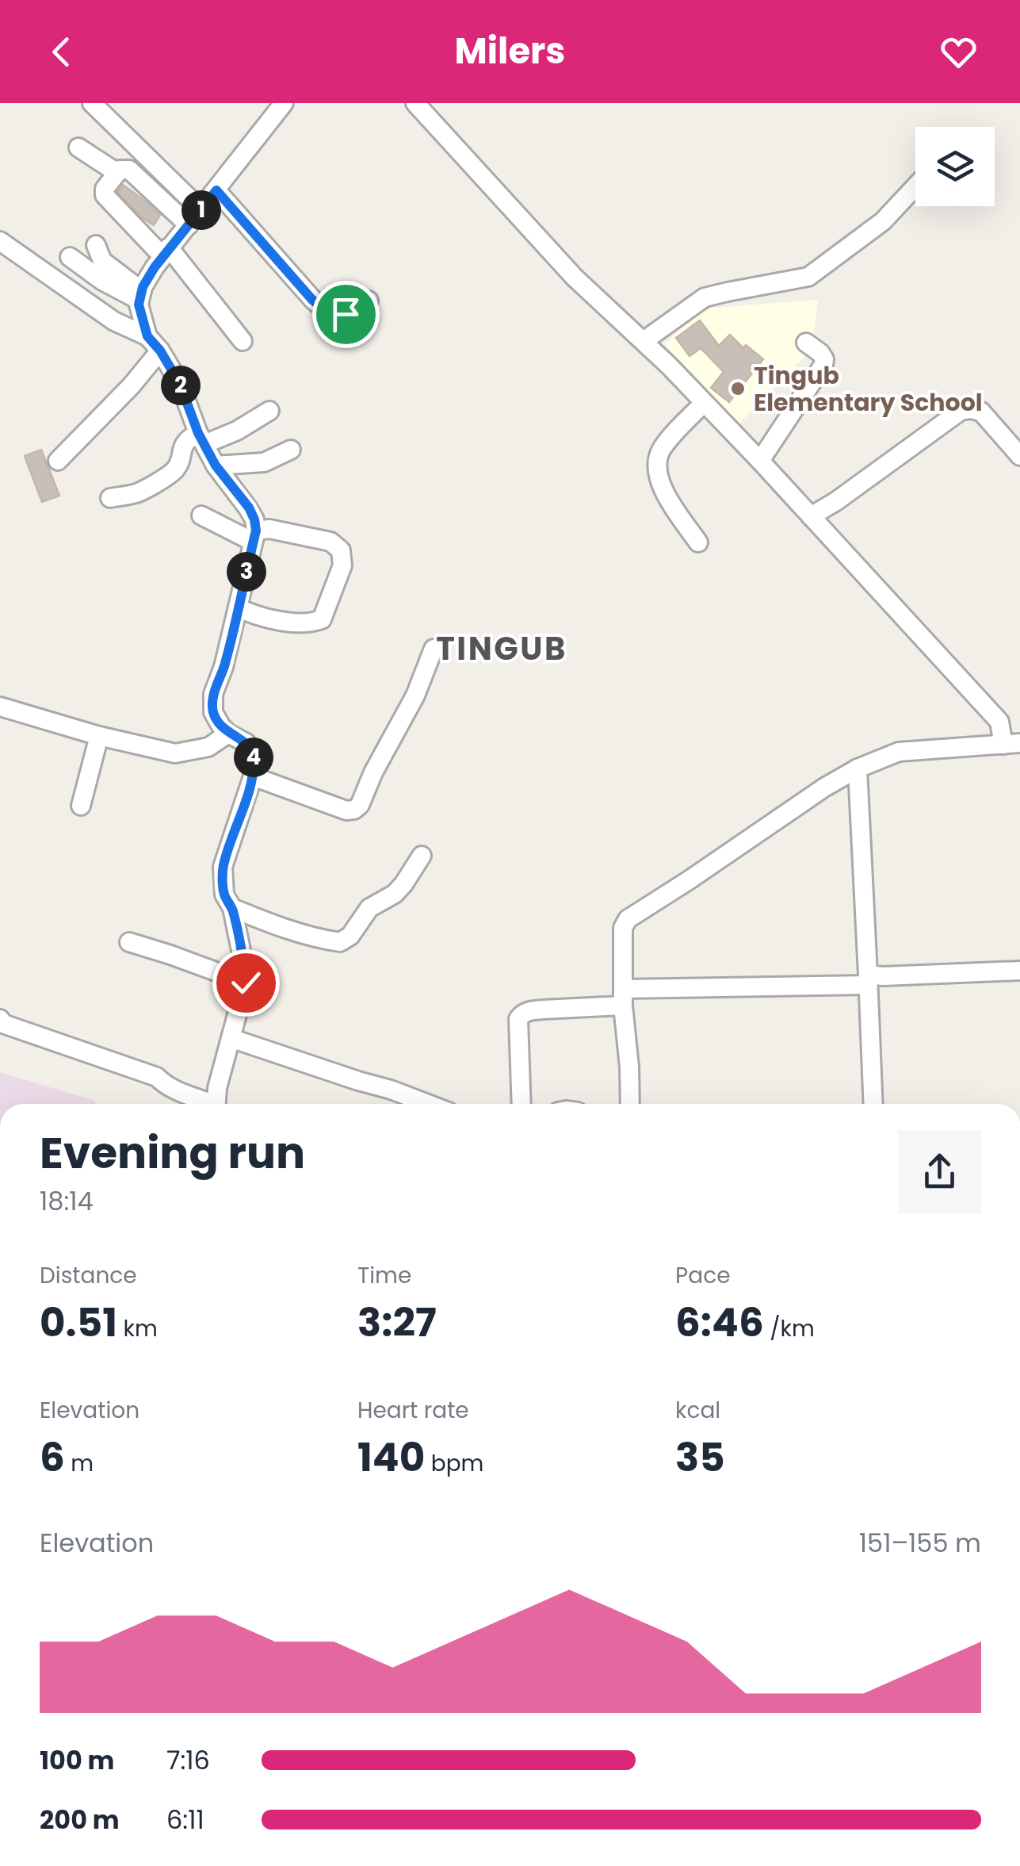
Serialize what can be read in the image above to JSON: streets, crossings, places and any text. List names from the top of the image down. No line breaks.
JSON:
{"districts":["TINGUB"],"places":["Tingub Elementary School"],"page":{"header":"Milers","pins":["1","2","3","4"],"heading":["Evening run","18:14"],"stats":[["Distance","0.51 km"],["Time","3:27"],["Pace","6:46 /km"],["Elevation","6 m"],["Heart rate","140 bpm"],["kcal","35"]],"chart":["Elevation","151–155 m"],"list":[{"name":"100 m","note":"7:16"},{"name":"200 m","note":"6:11"}]}}
